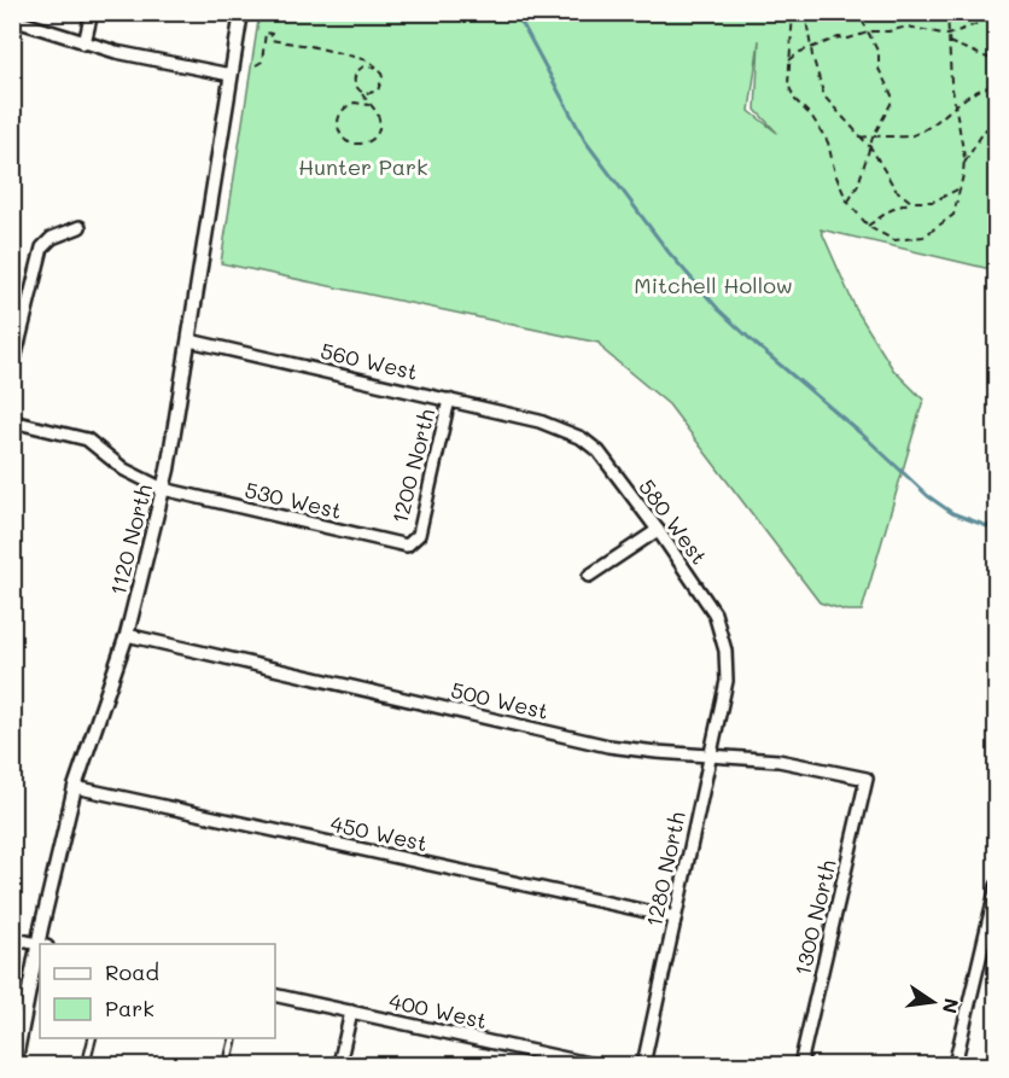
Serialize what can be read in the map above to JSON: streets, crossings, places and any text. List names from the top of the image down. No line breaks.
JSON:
{"streets":{"street":["560 West","1200 North","530 West","580 West","1120 North","500 West","450 West","1280 North","1300 North","400 West"]},"crossings":[["560 West","1200 North"],["560 West","580 West"],["560 West","1120 North"],["1200 North","530 West"],["530 West","1120 North"],["580 West","1280 North"],["1120 North","500 West"],["1120 North","450 West"],["500 West","1280 North"],["500 West","1300 North"],["450 West","1280 North"]],"parks":["Hunter Park","Mitchell Hollow"],"legend":["Road","Park"],"north":"right"}
